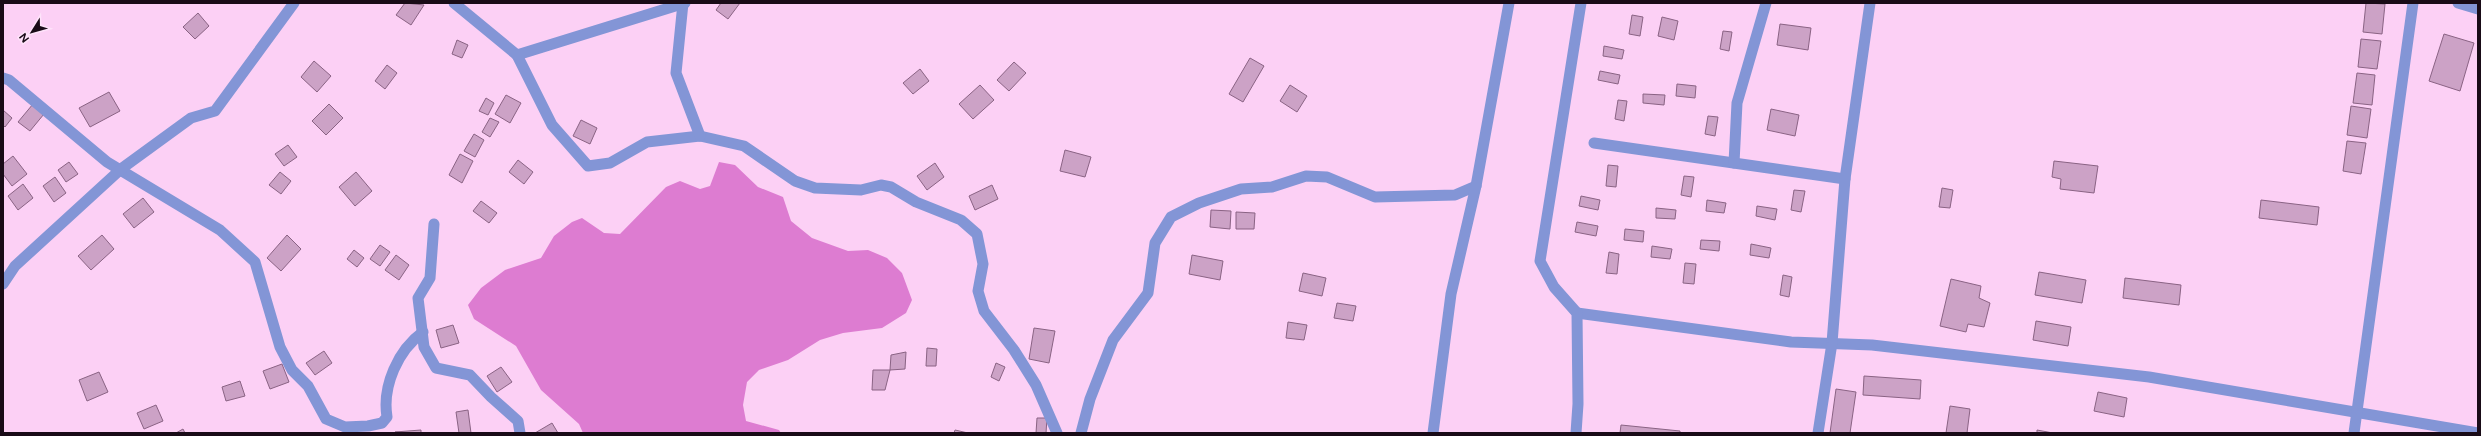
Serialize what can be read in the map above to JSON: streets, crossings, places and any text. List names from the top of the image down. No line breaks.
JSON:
{"north":"bottom left"}
